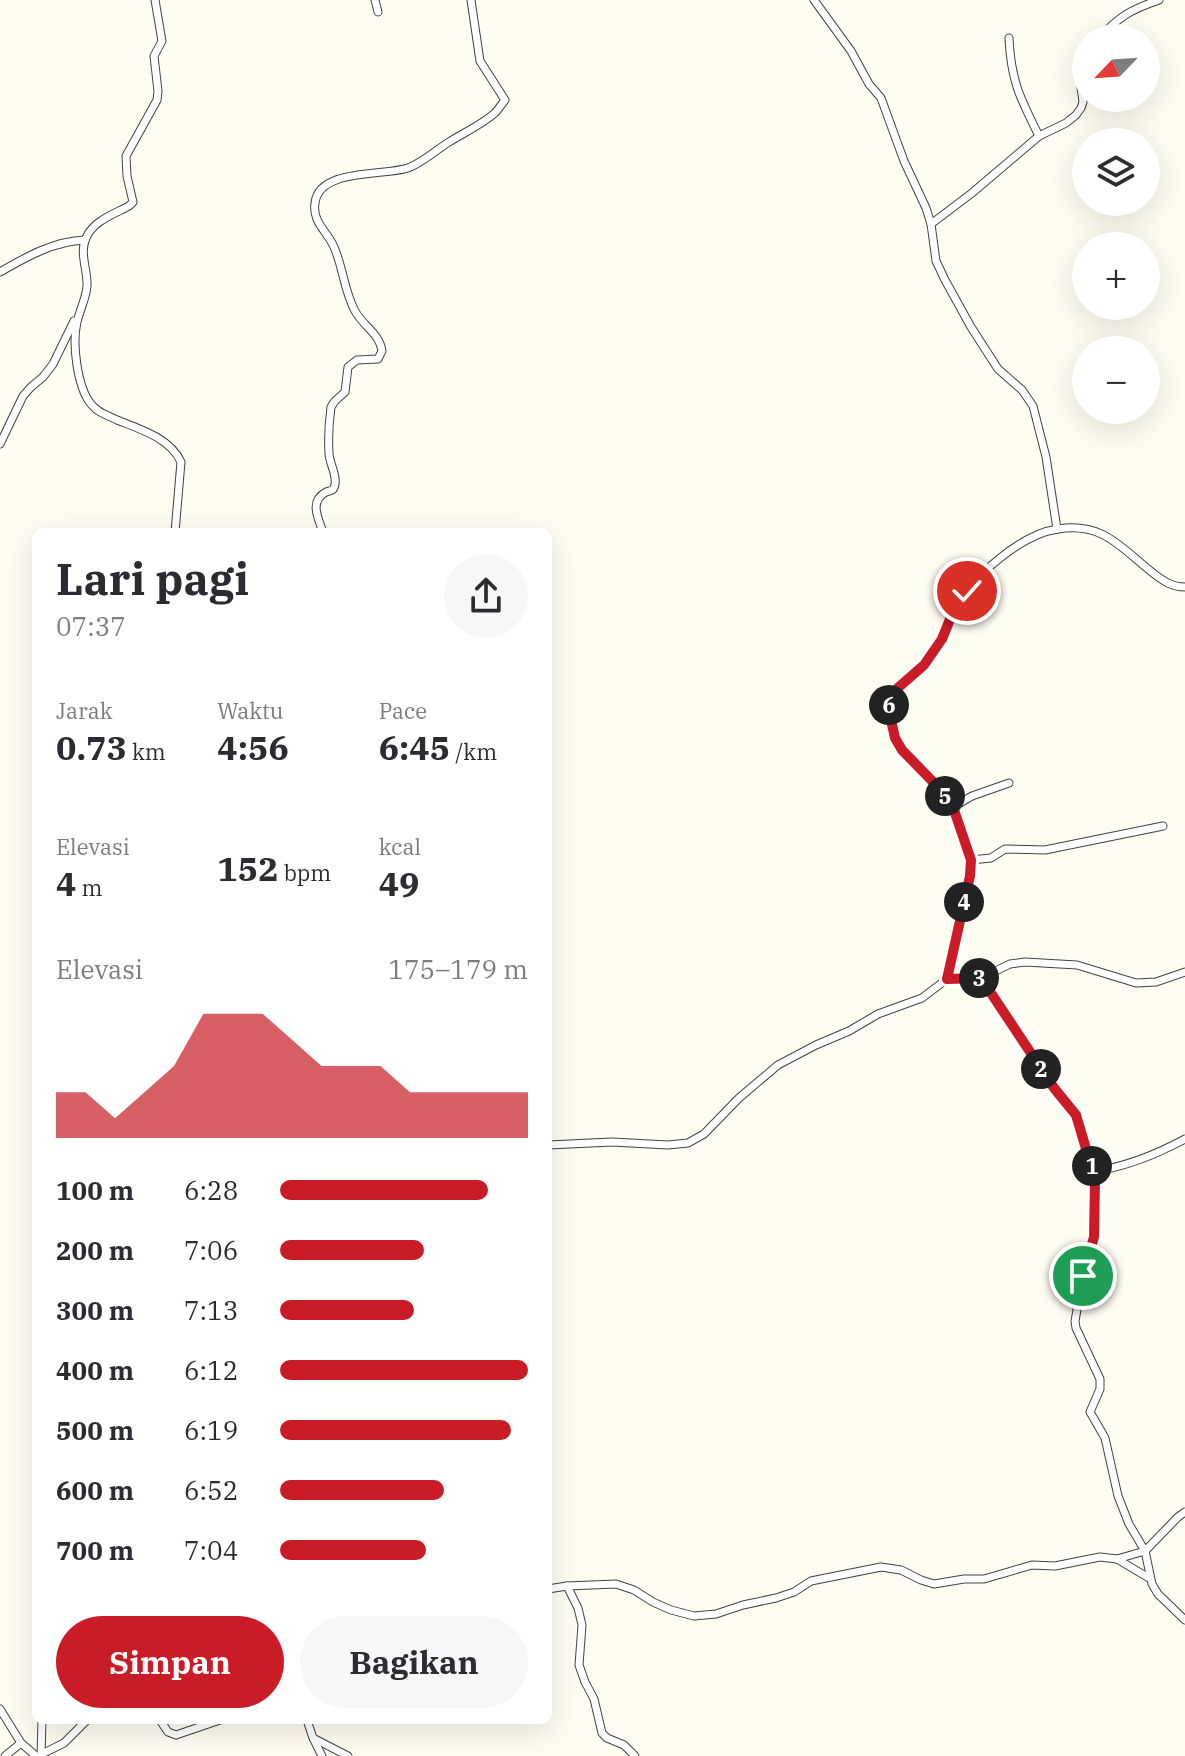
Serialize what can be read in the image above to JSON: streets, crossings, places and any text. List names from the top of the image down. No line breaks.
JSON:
{"north":"bottom left","page":{"map_buttons":["+","−"],"heading":["Lari pagi","07:37"],"stats":[["Jarak","0.73 km"],["Waktu","4:56"],["Pace","6:45 /km"],["Elevasi","4 m"],["152 bpm"],["kcal","49"]],"pins":["6","5","4","3","2","1"],"chart":["Elevasi","175–179 m"],"list":[{"name":"100 m","note":"6:28"},{"name":"200 m","note":"7:06"},{"name":"300 m","note":"7:13"},{"name":"400 m","note":"6:12"},{"name":"500 m","note":"6:19"},{"name":"600 m","note":"6:52"},{"name":"700 m","note":"7:04"}],"buttons":["Simpan","Bagikan"]}}
